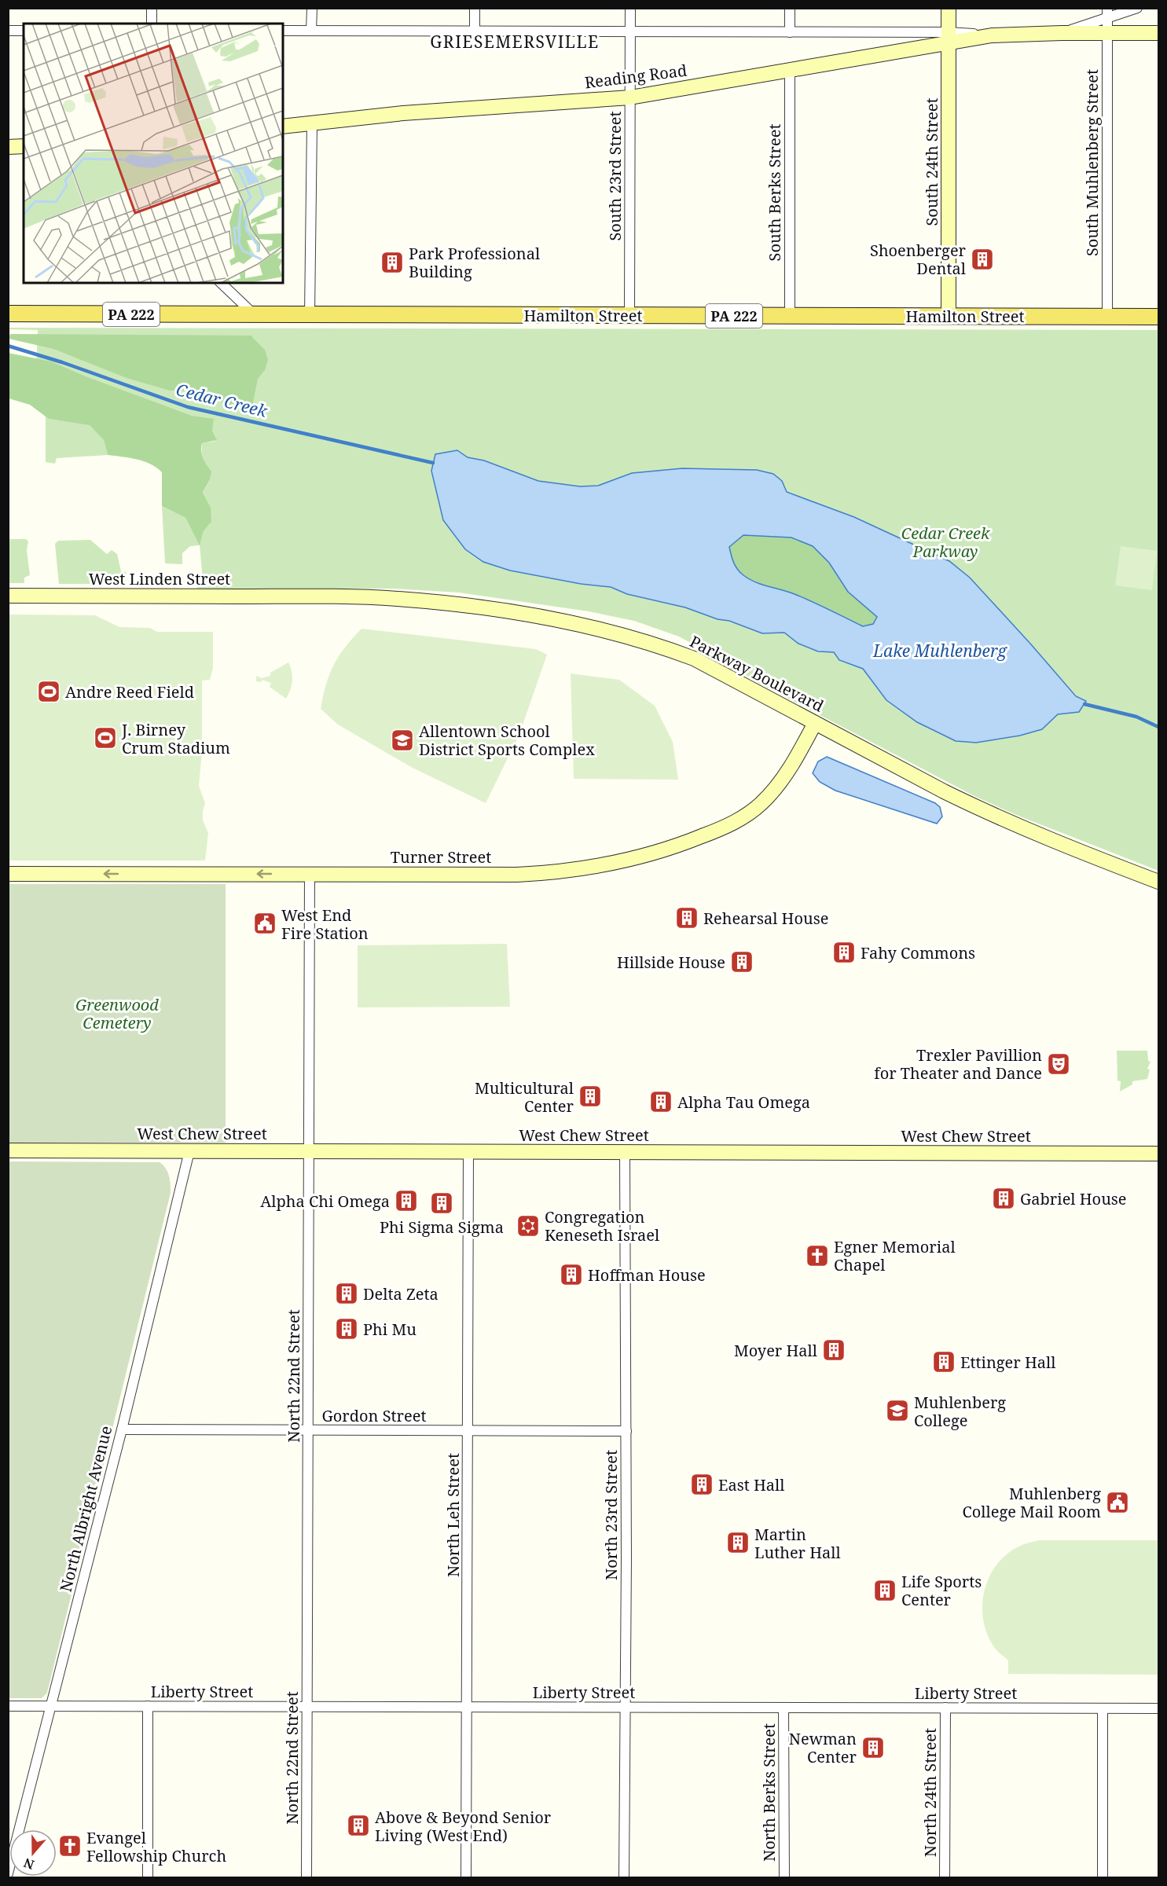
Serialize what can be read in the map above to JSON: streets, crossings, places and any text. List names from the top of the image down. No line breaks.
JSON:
{"streets":{"main road":["PA 222","Hamilton Street"],"street":["Reading Road","South 24th Street","South Muhlenberg Street","South 23rd Street","South Berks Street","West Linden Street","Parkway Boulevard","Turner Street","West Chew Street","North 22nd Street","Gordon Street","North Albright Avenue","North Leh Street","North 23rd Street","Liberty Street","North Berks Street","North 24th Street"]},"crossings":[["Reading Road","South 24th Street"],["Reading Road","South Muhlenberg Street"],["Reading Road","South 23rd Street"],["Reading Road","South Berks Street"],["South 24th Street","Hamilton Street"],["South Muhlenberg Street","Hamilton Street"],["South 23rd Street","Hamilton Street"],["South Berks Street","Hamilton Street"],["West Linden Street","Parkway Boulevard"],["Parkway Boulevard","Turner Street"],["Turner Street","North 22nd Street"],["West Chew Street","North 22nd Street"],["West Chew Street","North Albright Avenue"],["West Chew Street","North Leh Street"],["West Chew Street","North 23rd Street"],["North 22nd Street","Gordon Street"],["North 22nd Street","Liberty Street"],["Gordon Street","North Albright Avenue"],["Gordon Street","North Leh Street"],["Gordon Street","North 23rd Street"],["North Albright Avenue","Liberty Street"],["North Leh Street","Liberty Street"],["North 23rd Street","Liberty Street"],["Liberty Street","North Berks Street"],["Liberty Street","North 24th Street"]],"districts":["GRIESEMERSVILLE"],"water":["Cedar Creek","Lake Muhlenberg"],"parks":["Cedar Creek Parkway","Greenwood Cemetery"],"places":{"building":["Shoenberger Dental","Park Professional Building","Rehearsal House","Fahy Commons","Hillside House","Multicultural Center","Alpha Tau Omega","Gabriel House","Alpha Chi Omega","Phi Sigma Sigma","Hoffman House","Delta Zeta","Phi Mu","Moyer Hall","Ettinger Hall","East Hall","Martin Luther Hall","Life Sports Center","Newman Center","Above & Beyond Senior Living (West End)"],"sports":["Andre Reed Field","J. Birney Crum Stadium"],"school or university":["Allentown School District Sports Complex","Muhlenberg College"],"public building":["West End Fire Station","Muhlenberg College Mail Room"],"theatre":["Trexler Pavillion for Theater and Dance"],"synagogue":["Congregation Keneseth Israel"],"church":["Egner Memorial Chapel","Evangel Fellowship Church"]},"north":"bottom"}
